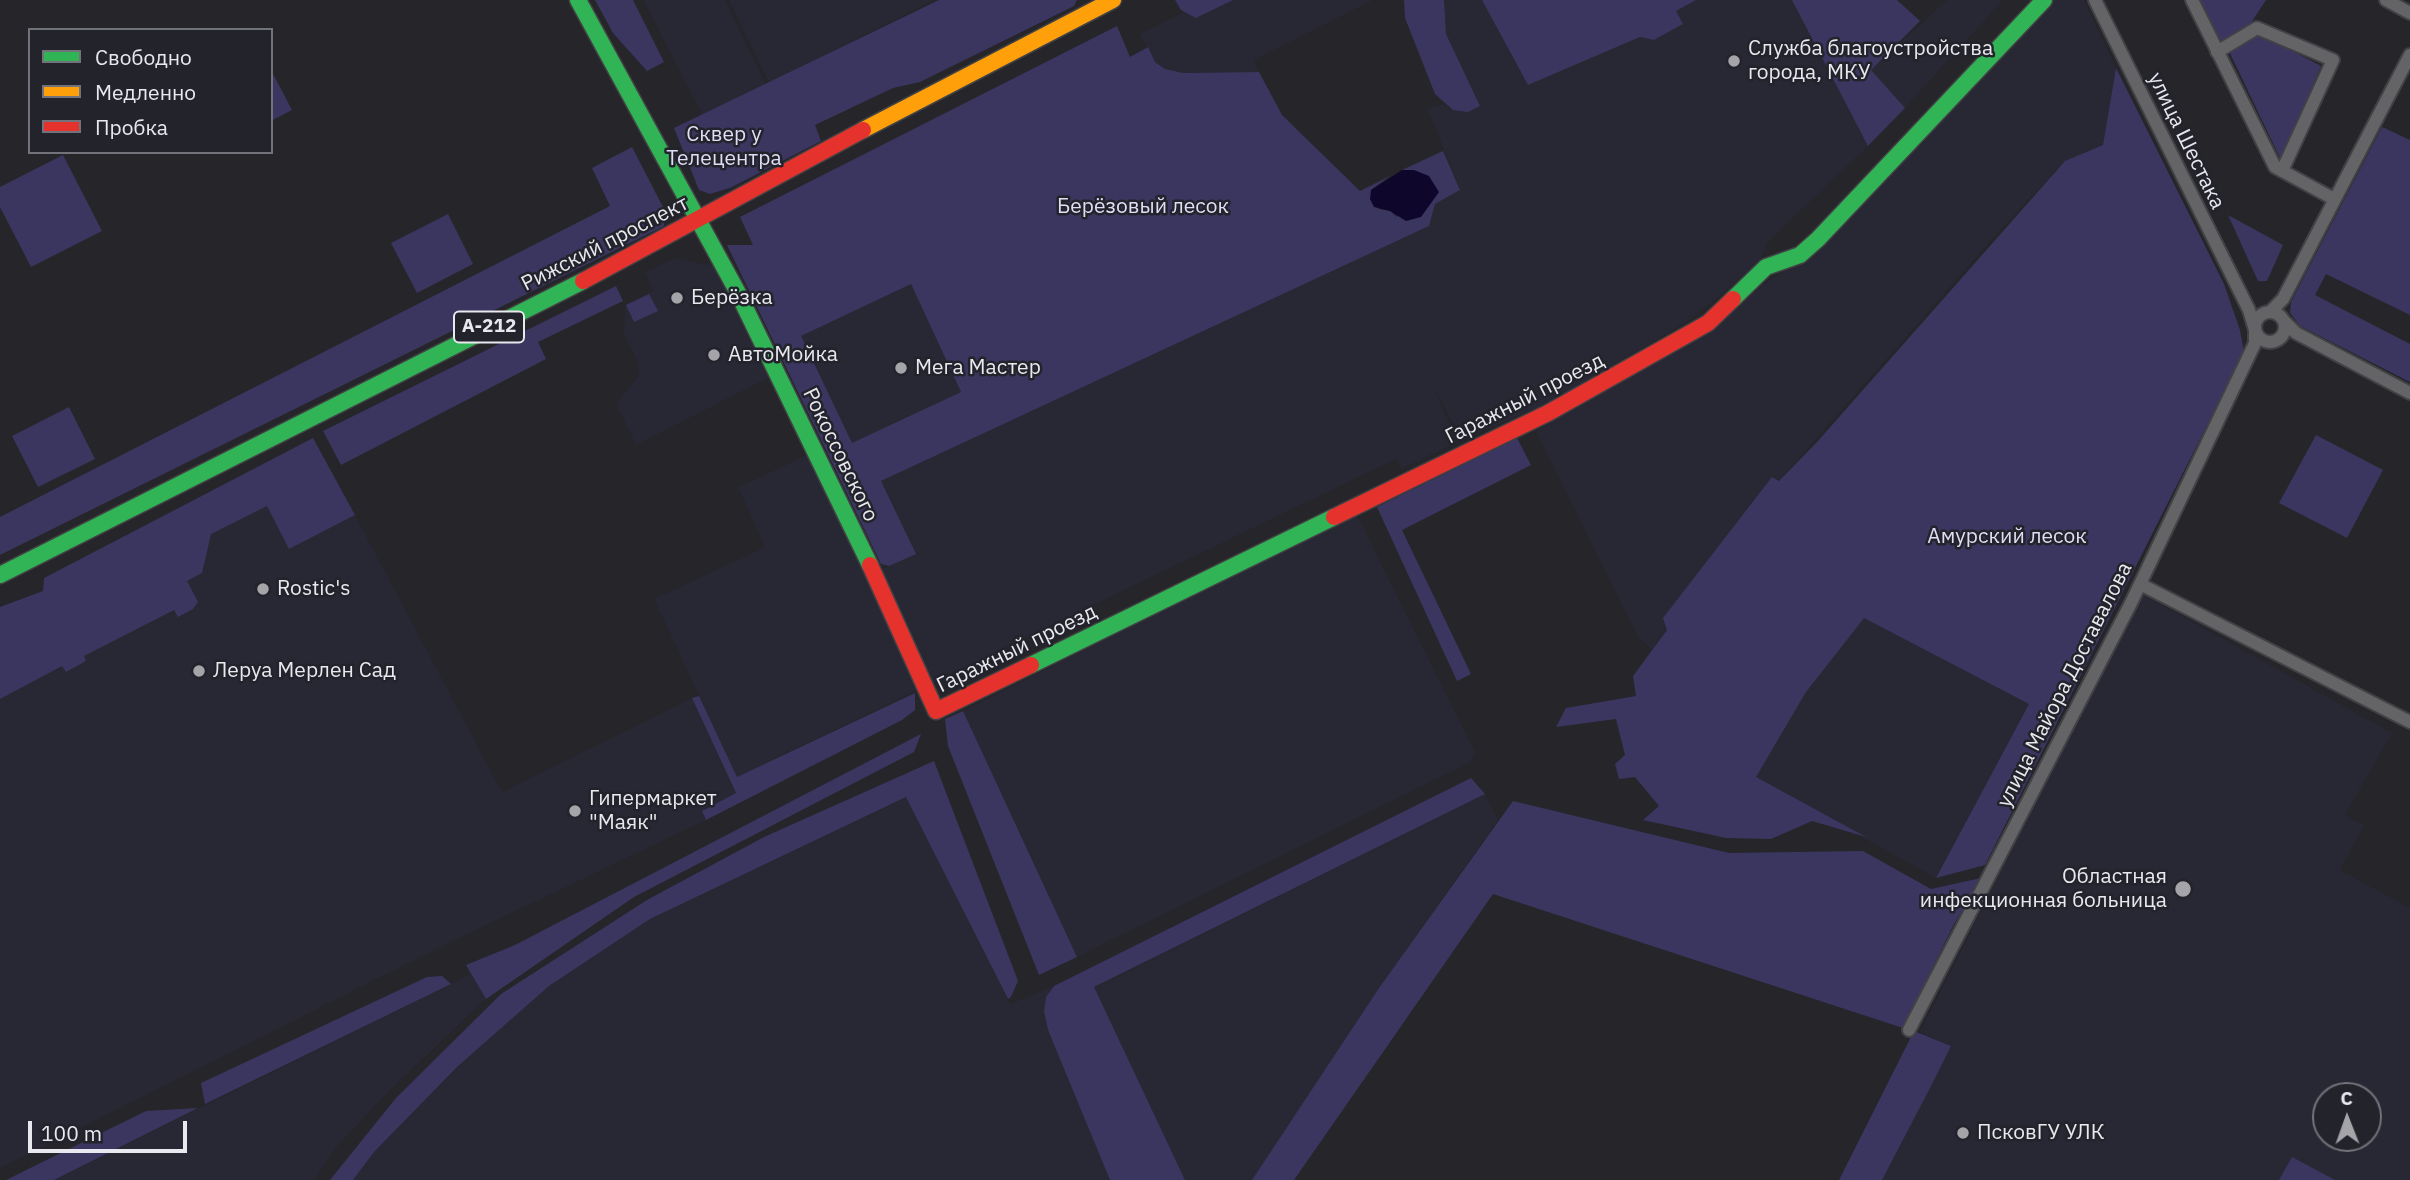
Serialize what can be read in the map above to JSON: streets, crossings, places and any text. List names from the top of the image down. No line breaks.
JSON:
{"streets":{"main road":["Рижский проспект","А-212","Гаражный проезд","Рокоссовского"],"street":["улица Шестака","улица Майора Доставалова"]},"crossings":[["улица Шестака","улица Майора Доставалова"],["Рижский проспект","Рокоссовского"],["Гаражный проезд","Рокоссовского"]],"parks":["Сквер у Телецентра","Берёзовый лесок","Амурский лесок"],"places":["Служба благоустройства города, МКУ","Берёзка","АвтоМойка","Мега Мастер","Rostic's","Леруа Мерлен Сад","Гипермаркет \"Маяк\"","Областная инфекционная больница","ПсковГУ УЛК"],"legend":["Свободно","Медленно","Пробка"],"scale_bar":"100 m","north":"top"}
